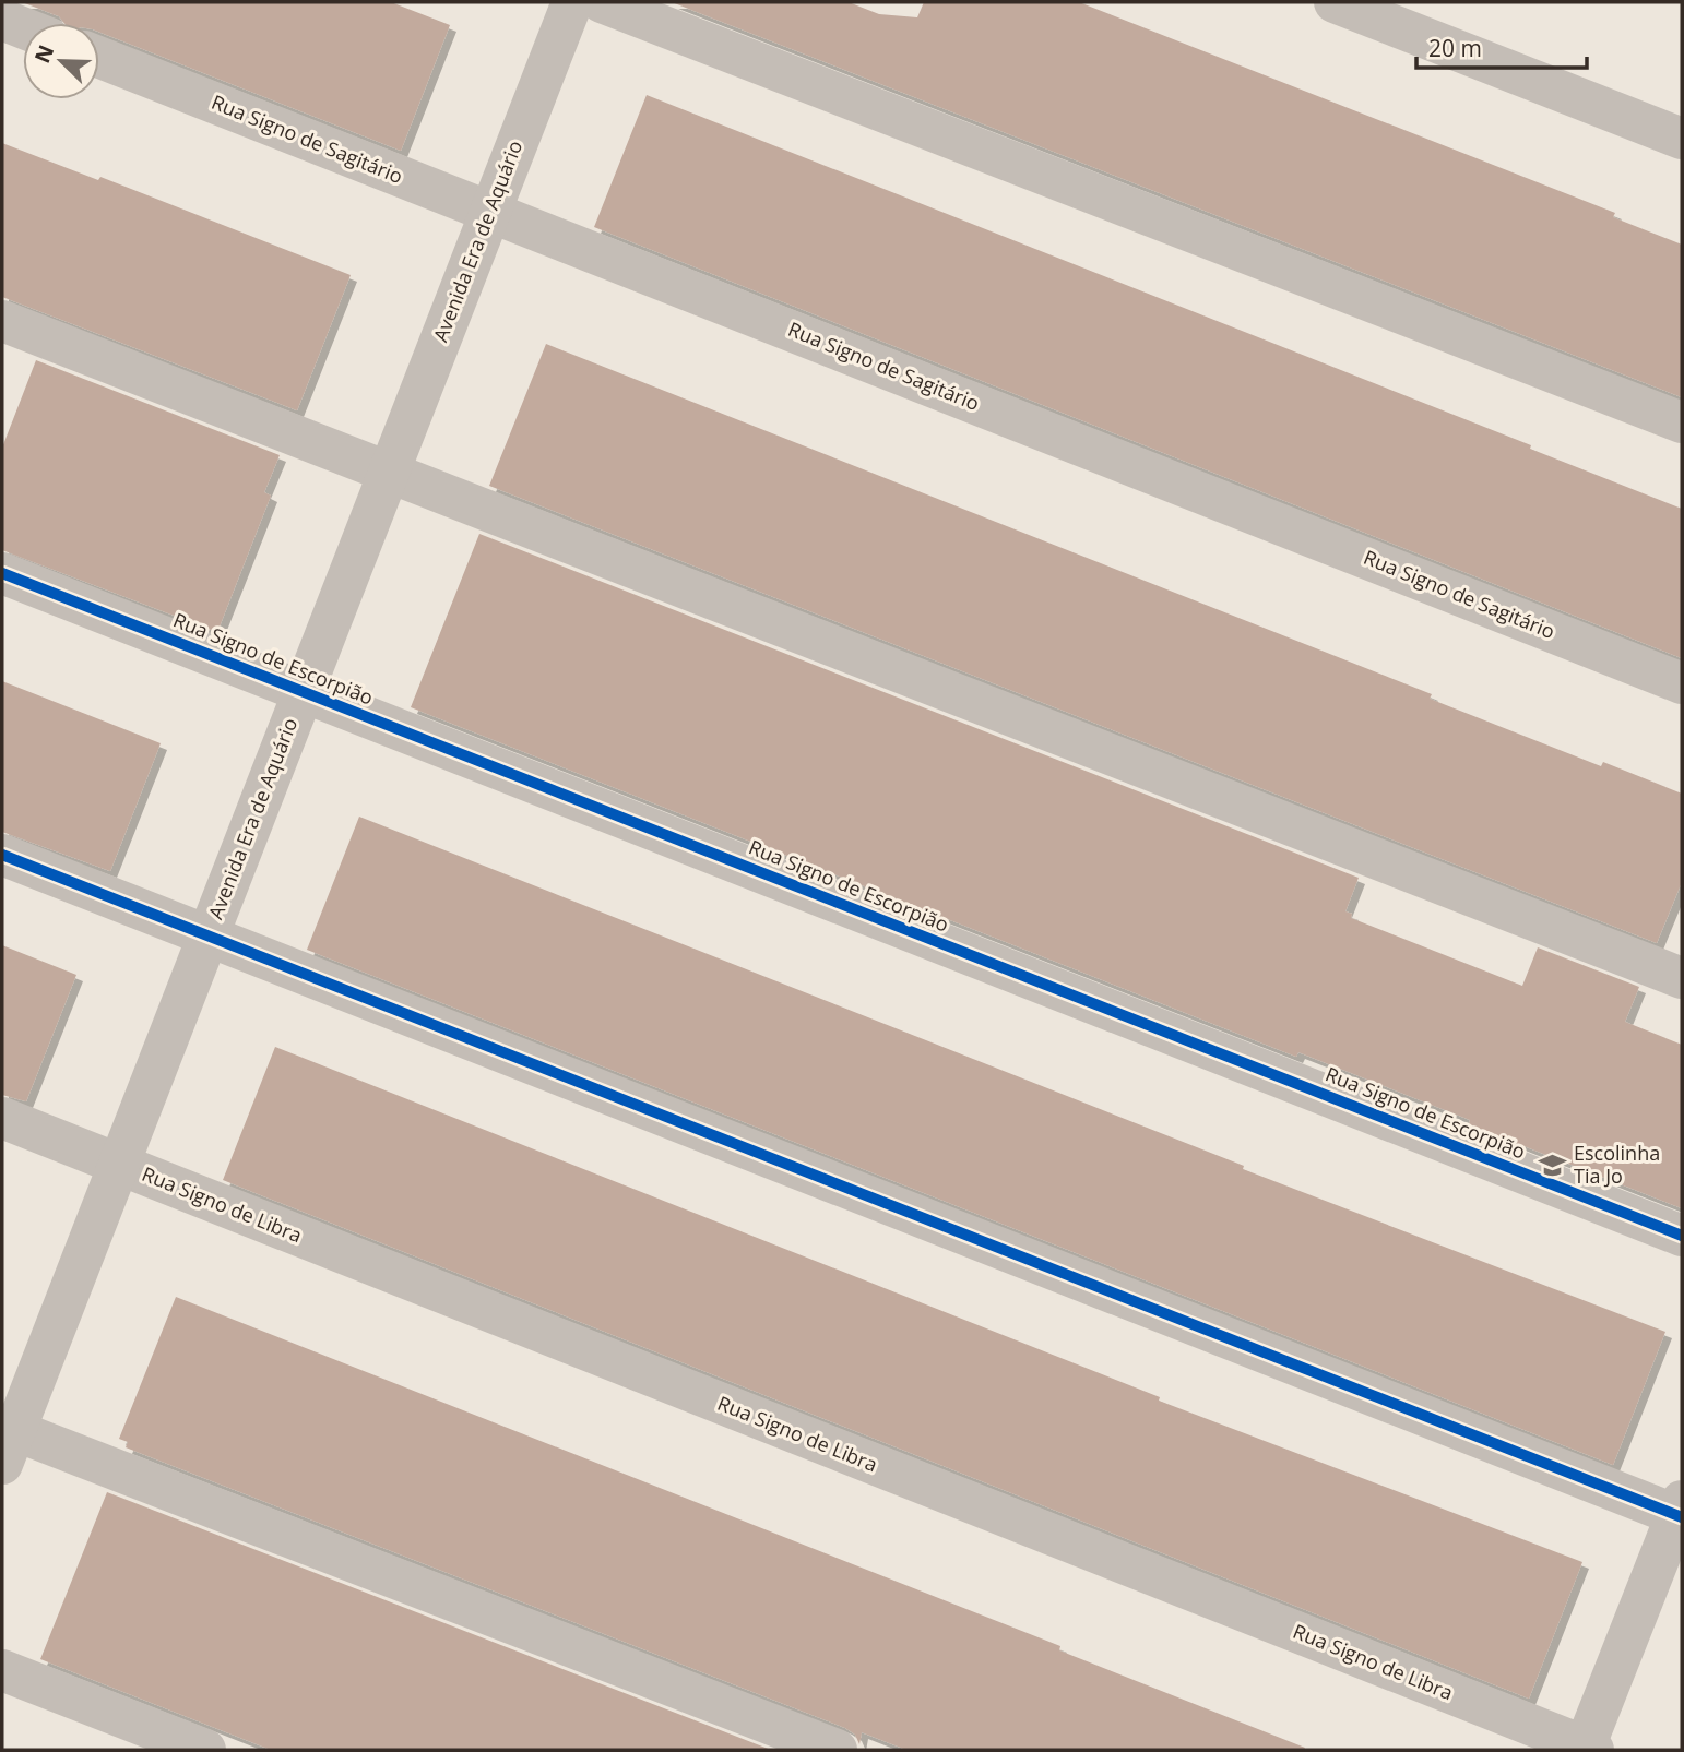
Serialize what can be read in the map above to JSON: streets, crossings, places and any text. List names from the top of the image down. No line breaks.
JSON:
{"streets":{"street":["Rua Signo de Sagitário","Avenida Era de Aquário","Rua Signo de Escorpião","Rua Signo de Libra"]},"crossings":[["Rua Signo de Sagitário","Avenida Era de Aquário"],["Avenida Era de Aquário","Rua Signo de Escorpião"],["Avenida Era de Aquário","Rua Signo de Libra"]],"places":{"school or university":["Escolinha Tia Jo"]},"scale_bar":"20 m","north":"top left"}
